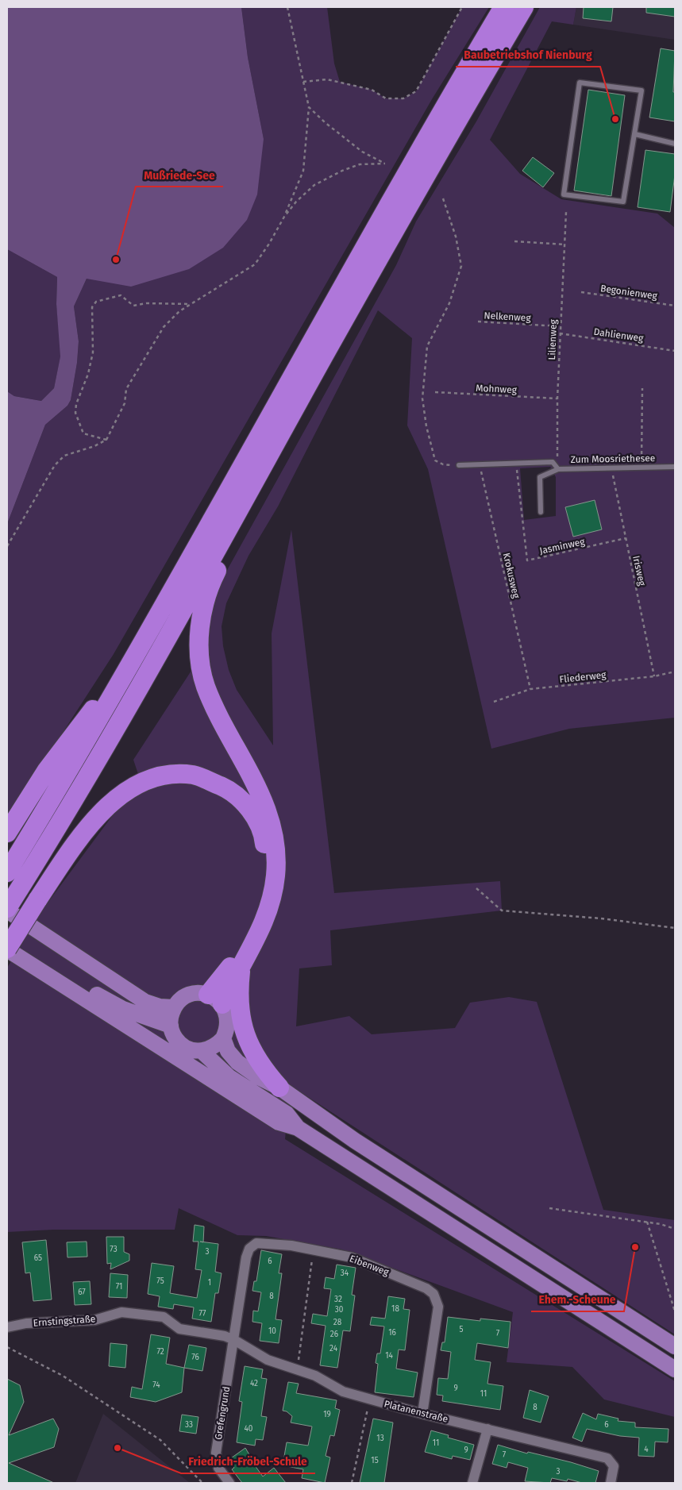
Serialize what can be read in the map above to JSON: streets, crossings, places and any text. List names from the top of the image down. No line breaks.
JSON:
{"streets":{"street":["Eibenweg","Ernstingstraße","Platanenstraße","Grefengrund"],"lane":["Zum Moosriethesee"],"path":["Begonienweg","Nelkenweg","Dahlienweg","Lilienweg","Mohnweg","Jasminweg","Irisweg","Krokusweg","Fliederweg"]},"crossings":[["Nelkenweg","Lilienweg"],["Dahlienweg","Lilienweg"],["Lilienweg","Mohnweg"],["Lilienweg","Zum Moosriethesee"],["Zum Moosriethesee","Jasminweg"],["Zum Moosriethesee","Irisweg"],["Zum Moosriethesee","Krokusweg"],["Jasminweg","Irisweg"],["Irisweg","Fliederweg"],["Krokusweg","Fliederweg"],["Eibenweg","Ernstingstraße"],["Eibenweg","Platanenstraße"],["Eibenweg","Grefengrund"],["Ernstingstraße","Platanenstraße"],["Ernstingstraße","Grefengrund"],["Platanenstraße","Grefengrund"]],"places":["Baubetriebshof Nienburg","Mußriede-See","Ehem.-Scheune","Friedrich-Fröbel-Schule"],"house_numbers":["73","3","65","6","34","75","1","71","67","8","32","18","30","77","28","5","10","16","7","26","24","72","14","76","42","74","9","11","8","19","33","6","40","13","11","4","9","7","15","3"]}
